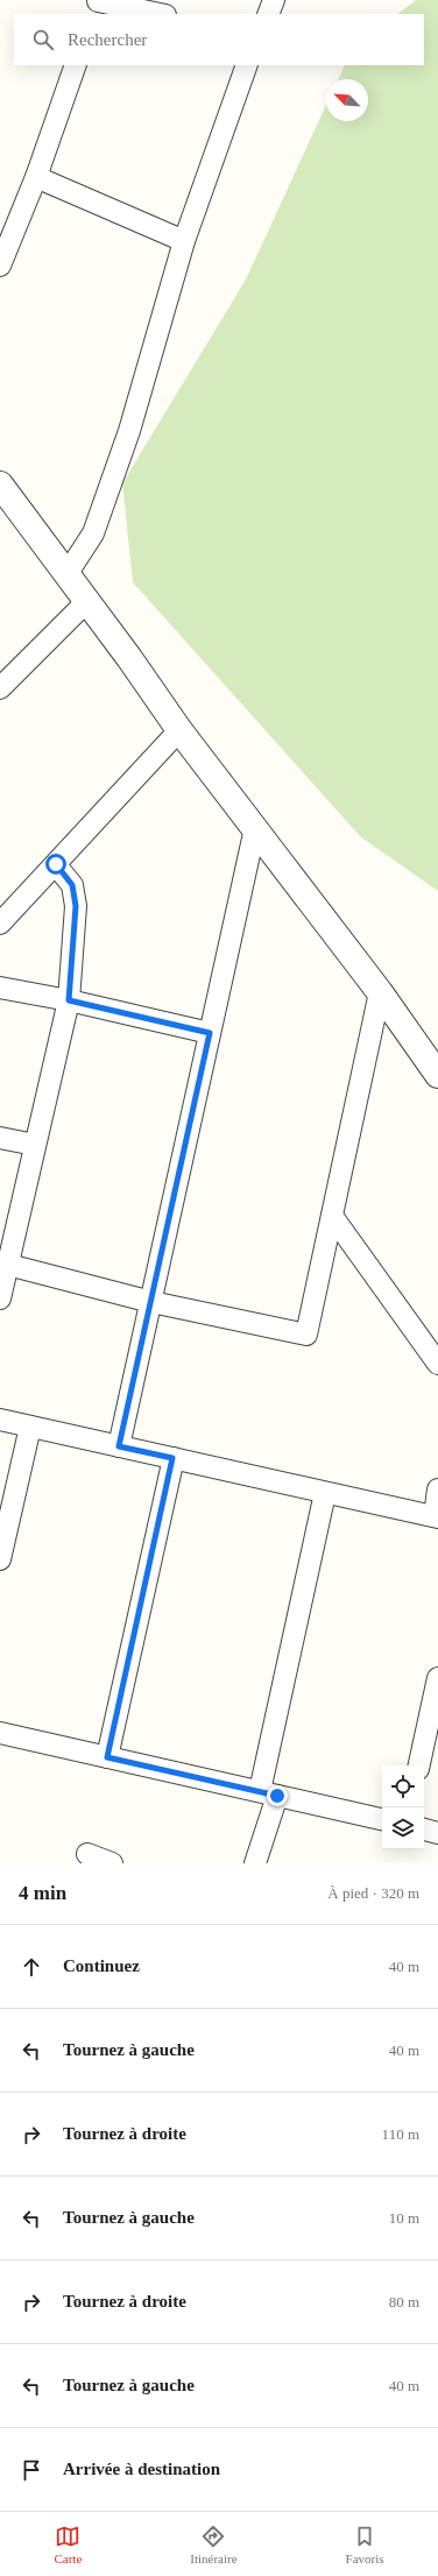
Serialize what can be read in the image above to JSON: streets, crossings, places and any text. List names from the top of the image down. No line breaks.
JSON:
{"north":"top left","page":{"search":"Rechercher","heading":["4 min","À pied · 320 m"],"list":[["Continuez","40 m"],["Tournez à gauche","40 m"],["Tournez à droite","110 m"],["Tournez à gauche","10 m"],["Tournez à droite","80 m"],["Tournez à gauche","40 m"],"Arrivée à destination"],"nav":["Carte","Itinéraire","Favoris"]}}
